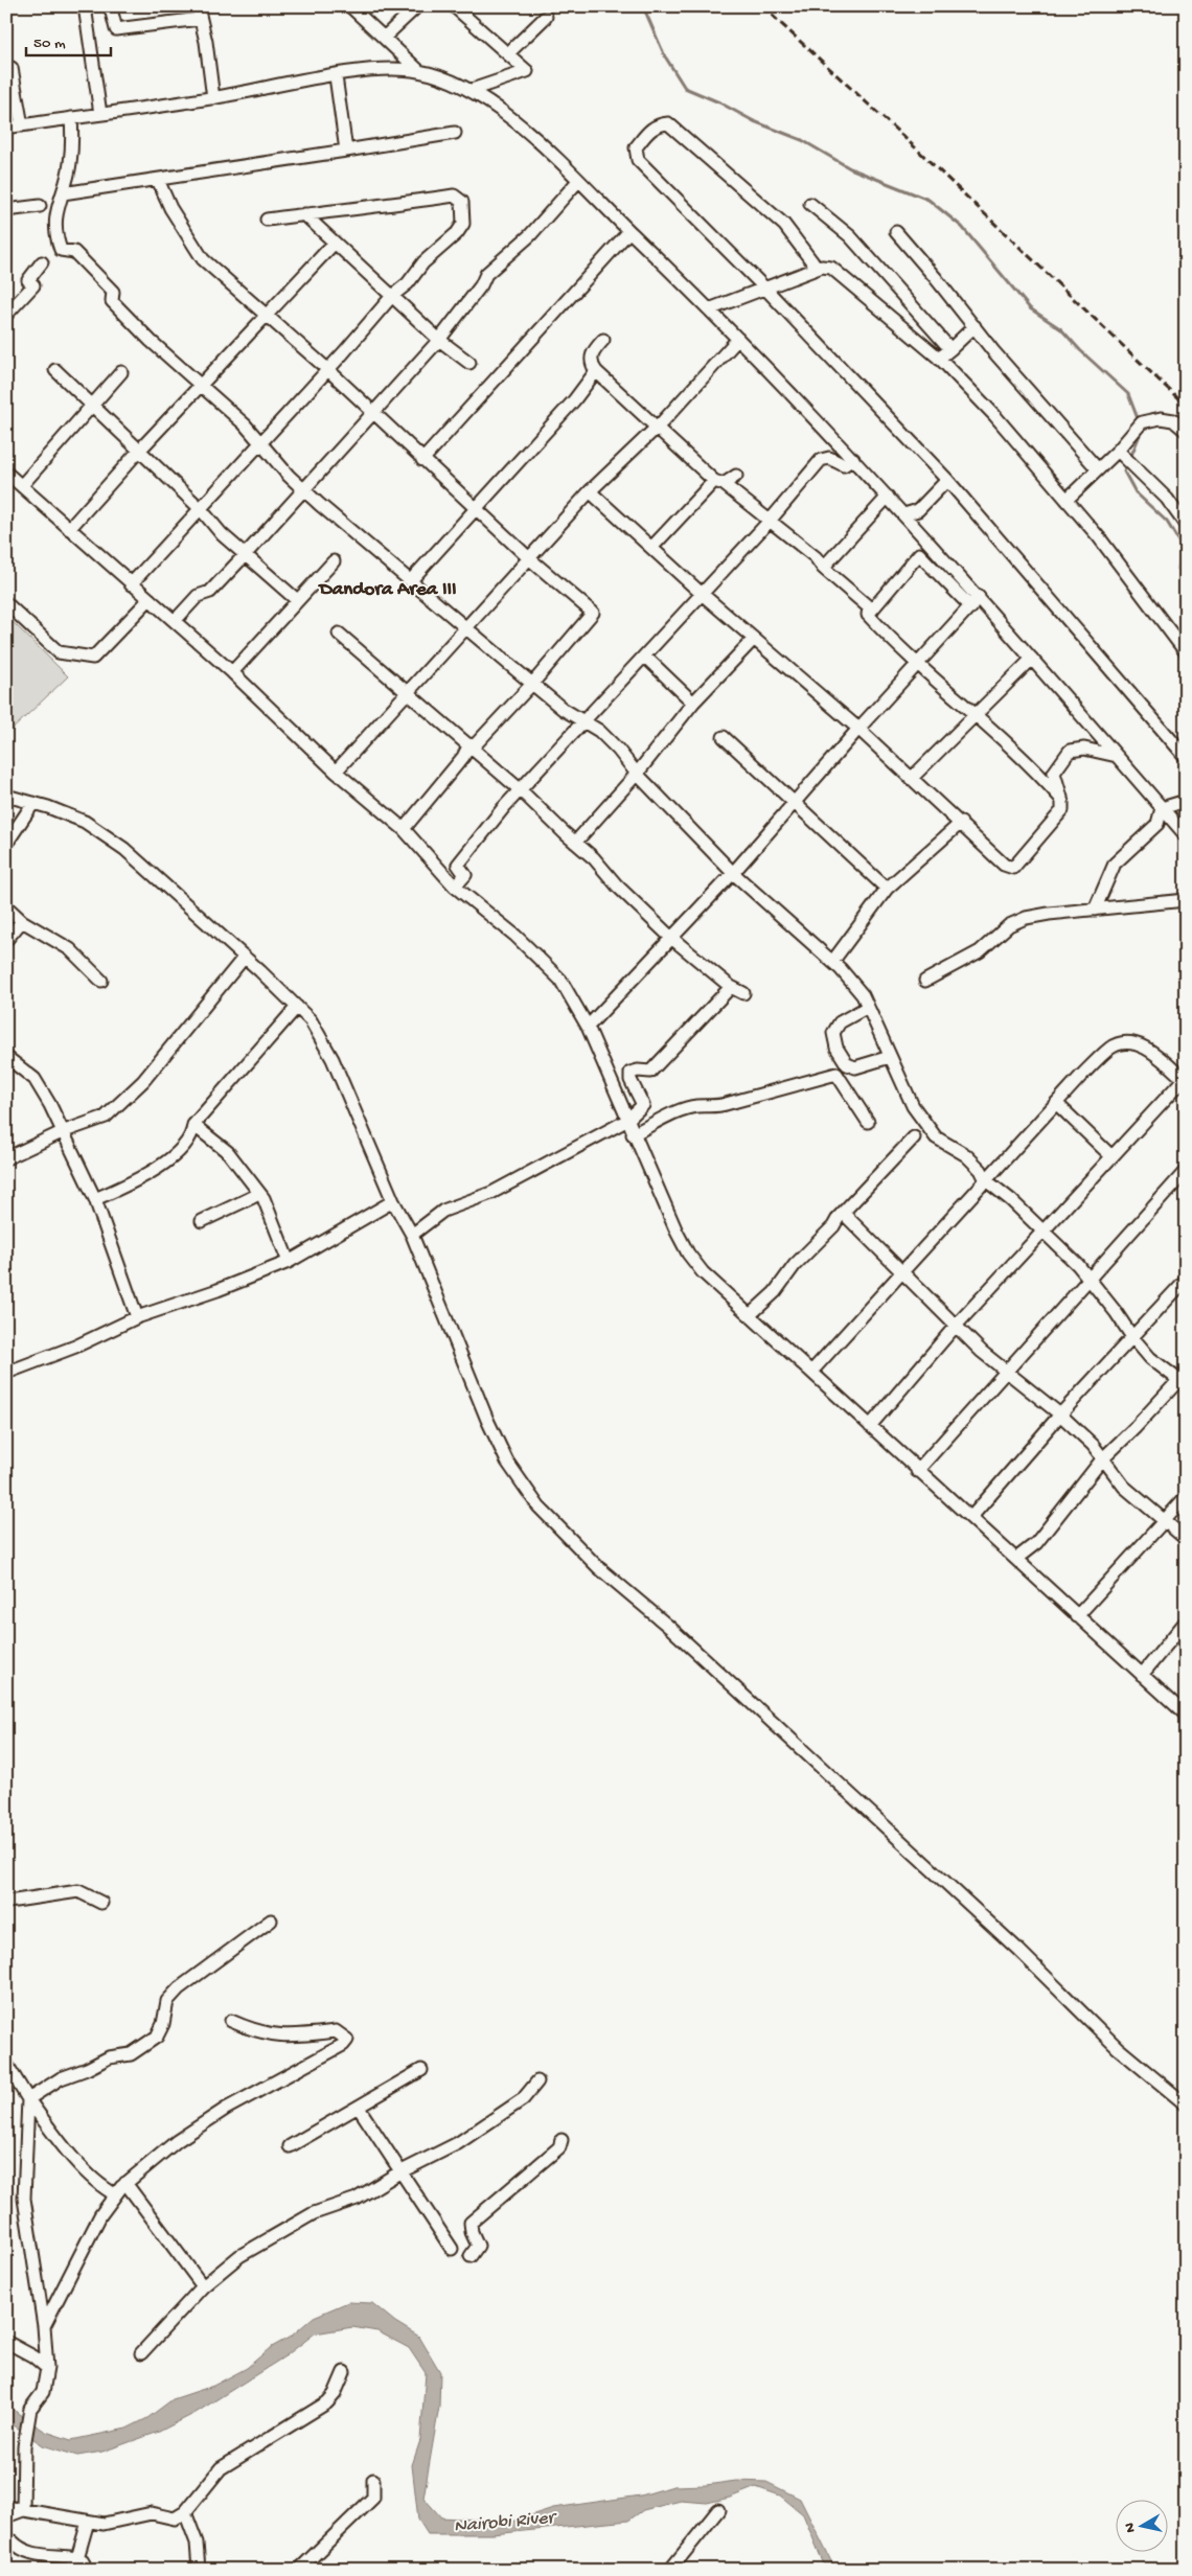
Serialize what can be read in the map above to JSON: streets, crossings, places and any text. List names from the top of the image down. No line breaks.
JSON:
{"districts":["Dandora Area III"],"water":["Nairobi River"],"scale_bar":"50 m","north":"left"}
